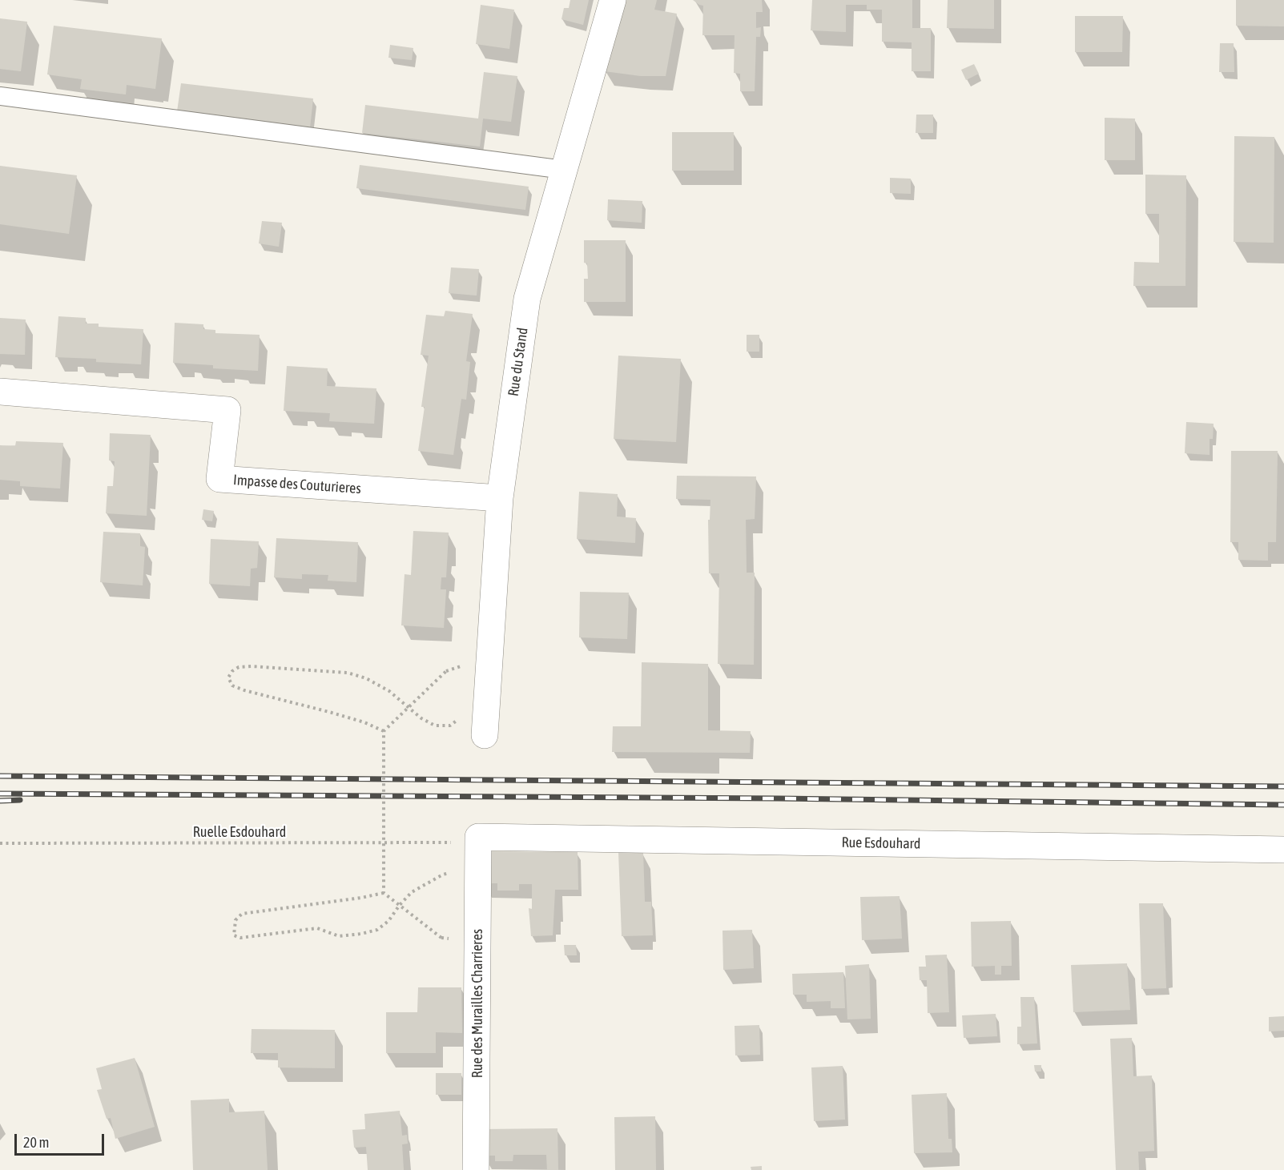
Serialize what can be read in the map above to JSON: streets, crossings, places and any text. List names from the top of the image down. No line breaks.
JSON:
{"streets":{"street":["Rue du Stand","Impasse des Couturieres","Rue Esdouhard","Rue des Murailles Charrieres"],"path":["Ruelle Esdouhard"]},"crossings":[["Rue du Stand","Impasse des Couturieres"],["Ruelle Esdouhard","Rue Esdouhard"],["Ruelle Esdouhard","Rue des Murailles Charrieres"],["Rue Esdouhard","Rue des Murailles Charrieres"]],"scale_bar":"20 m"}
